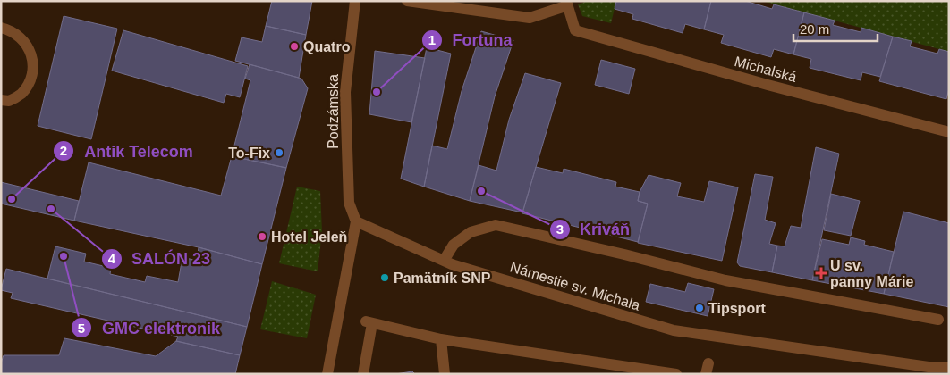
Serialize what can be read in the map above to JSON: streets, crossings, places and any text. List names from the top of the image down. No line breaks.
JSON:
{"streets":{"street":["Michalská","Podzámska","Námestie sv. Michala"]},"crossings":[["Podzámska","Námestie sv. Michala"]],"places":{"other":["Quatro","Fortuna","To-Fix","Kriváň","Antik Telecom","SALÓN 23","Hotel Jeleň","GMC elektronik","Pamätník SNP","Tipsport"],"health":["U sv. panny Márie"]},"scale_bar":"20 m"}
